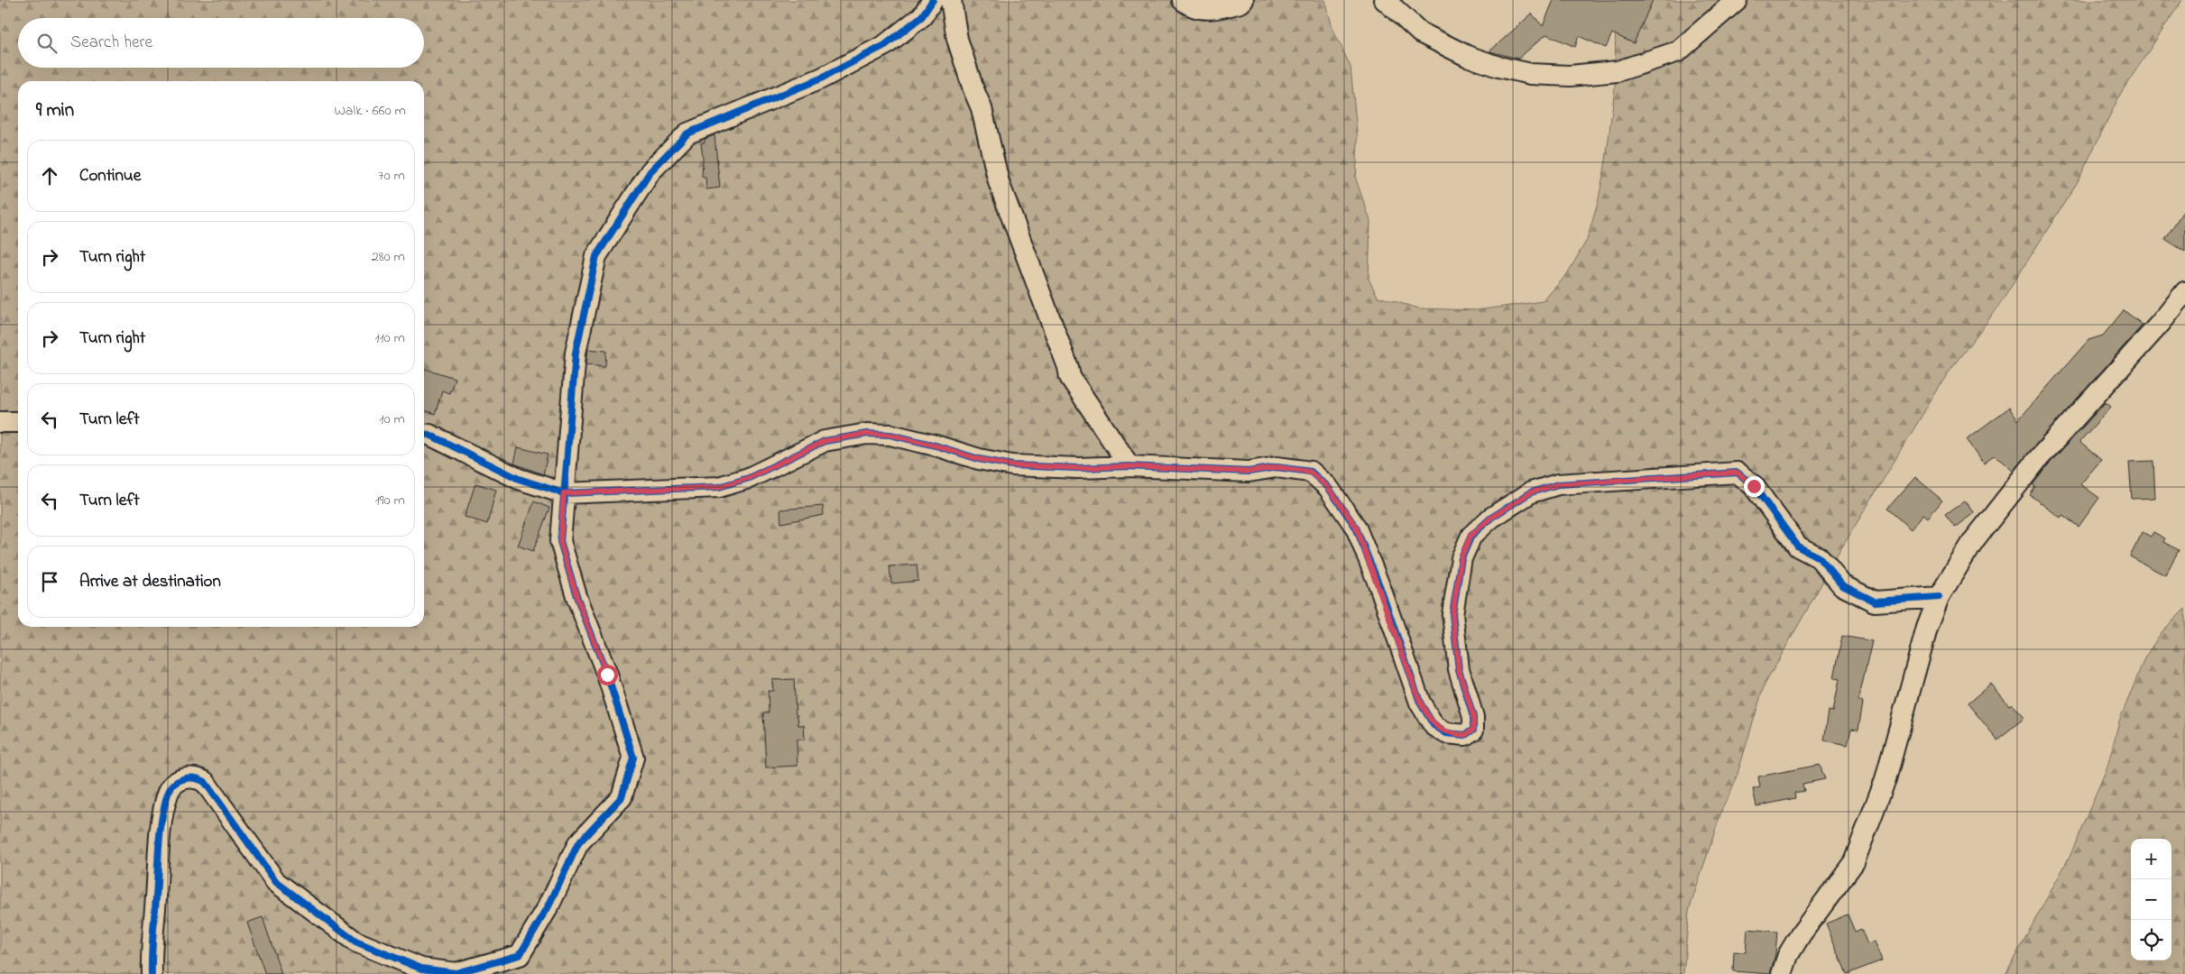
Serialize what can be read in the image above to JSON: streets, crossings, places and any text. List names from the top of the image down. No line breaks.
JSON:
{"page":{"search":"Search here","heading":["9 min","Walk · 660 m"],"list":[["Continue","70 m"],["Turn right","280 m"],["Turn right","110 m"],["Turn left","10 m"],["Turn left","190 m"],"Arrive at destination"],"map_buttons":["+","−"]}}
